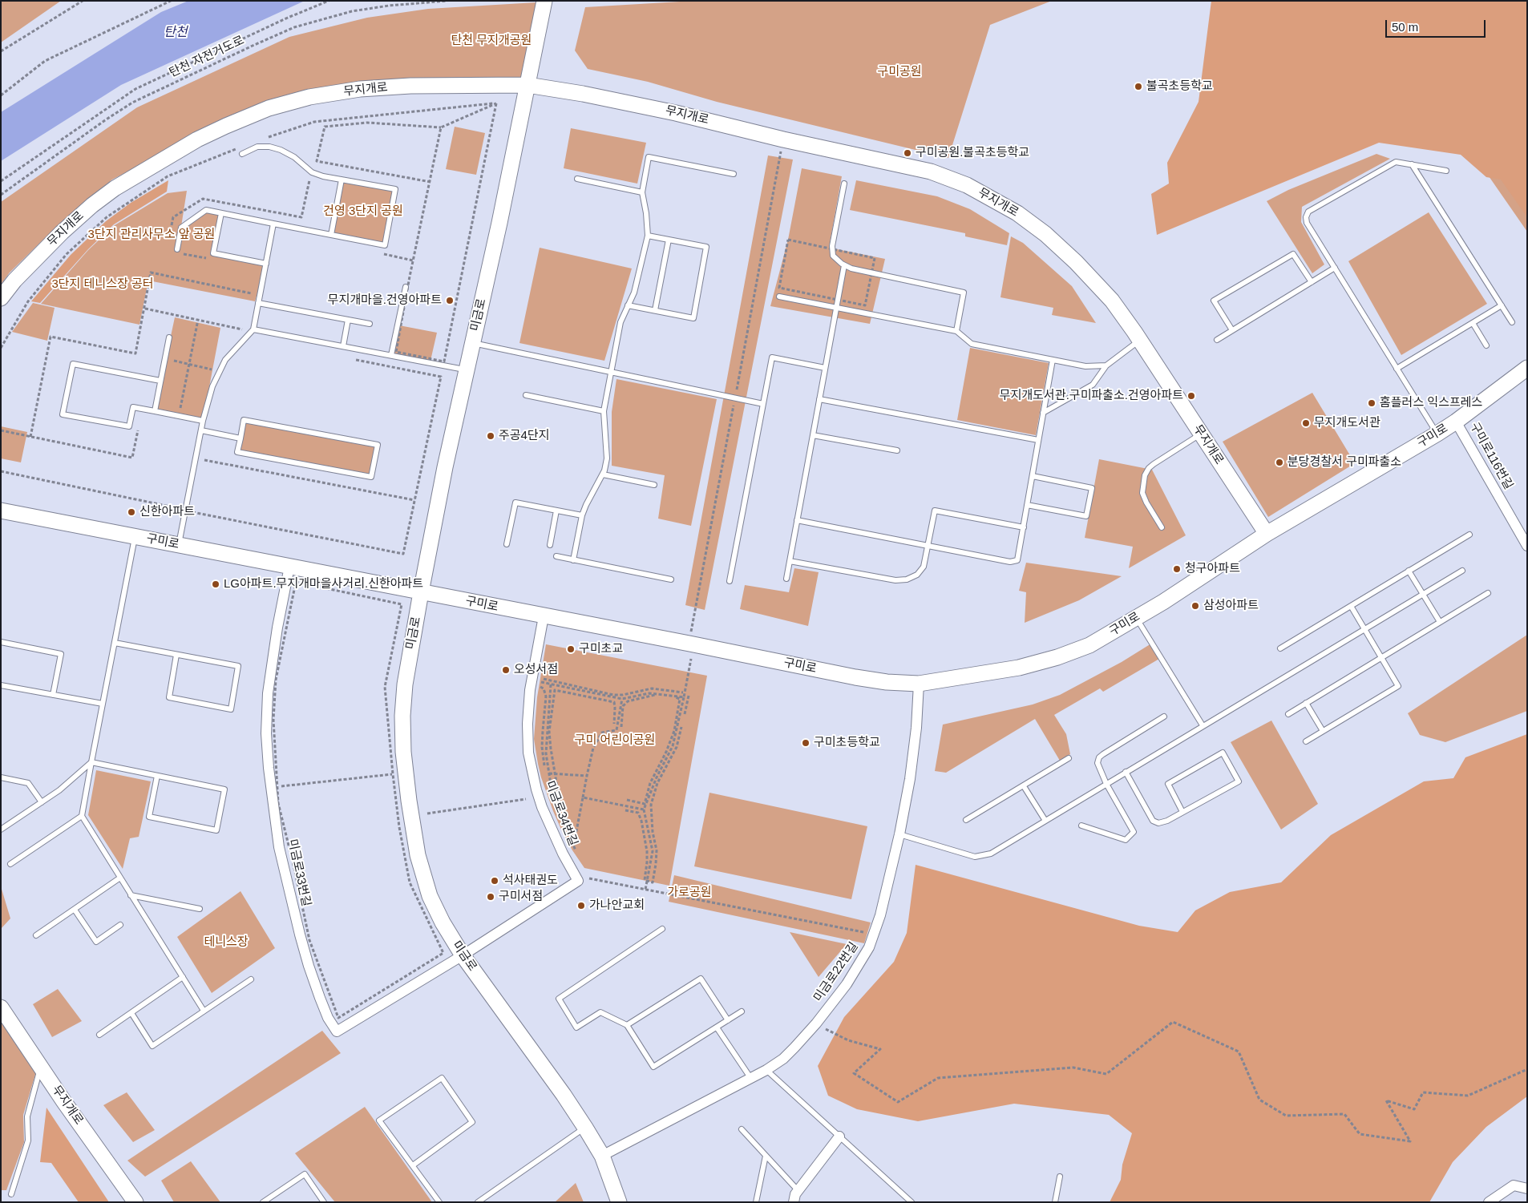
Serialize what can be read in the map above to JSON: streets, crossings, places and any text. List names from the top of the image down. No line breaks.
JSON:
{"streets":{"street":["무지개로","미금로","구미로","구미로116번길","미금로34번길","미금로33번길","미금로22번길"],"path":["탄천 자전거도로"]},"crossings":[["무지개로","미금로"],["무지개로","구미로"],["미금로","구미로"],["미금로","미금로34번길"],["미금로","미금로33번길"],["미금로","미금로22번길"],["구미로","구미로116번길"],["구미로","미금로34번길"],["구미로","미금로33번길"],["구미로","미금로22번길"],["미금로34번길","미금로33번길"]],"water":["탄천"],"parks":["탄천 무지개공원","구미공원","건영 3단지 공원","3단지 관리사무소 앞 공원","3단지 테니스장 공터","구미 어린이공원","가로공원","테니스장"],"places":["불곡초등학교","구미공원.불곡초등학교","무지개마을.건영아파트","무지개도서관.구미파출소.건영아파트","홈플러스 익스프레스","무지개도서관","주공4단지","분당경찰서 구미파출소","신한아파트","청구아파트","LG아파트.무지개마을사거리.신한아파트","삼성아파트","구미초교","오성서점","구미초등학교","석사태권도","구미서점","가나안교회"],"scale_bar":"50 m"}
